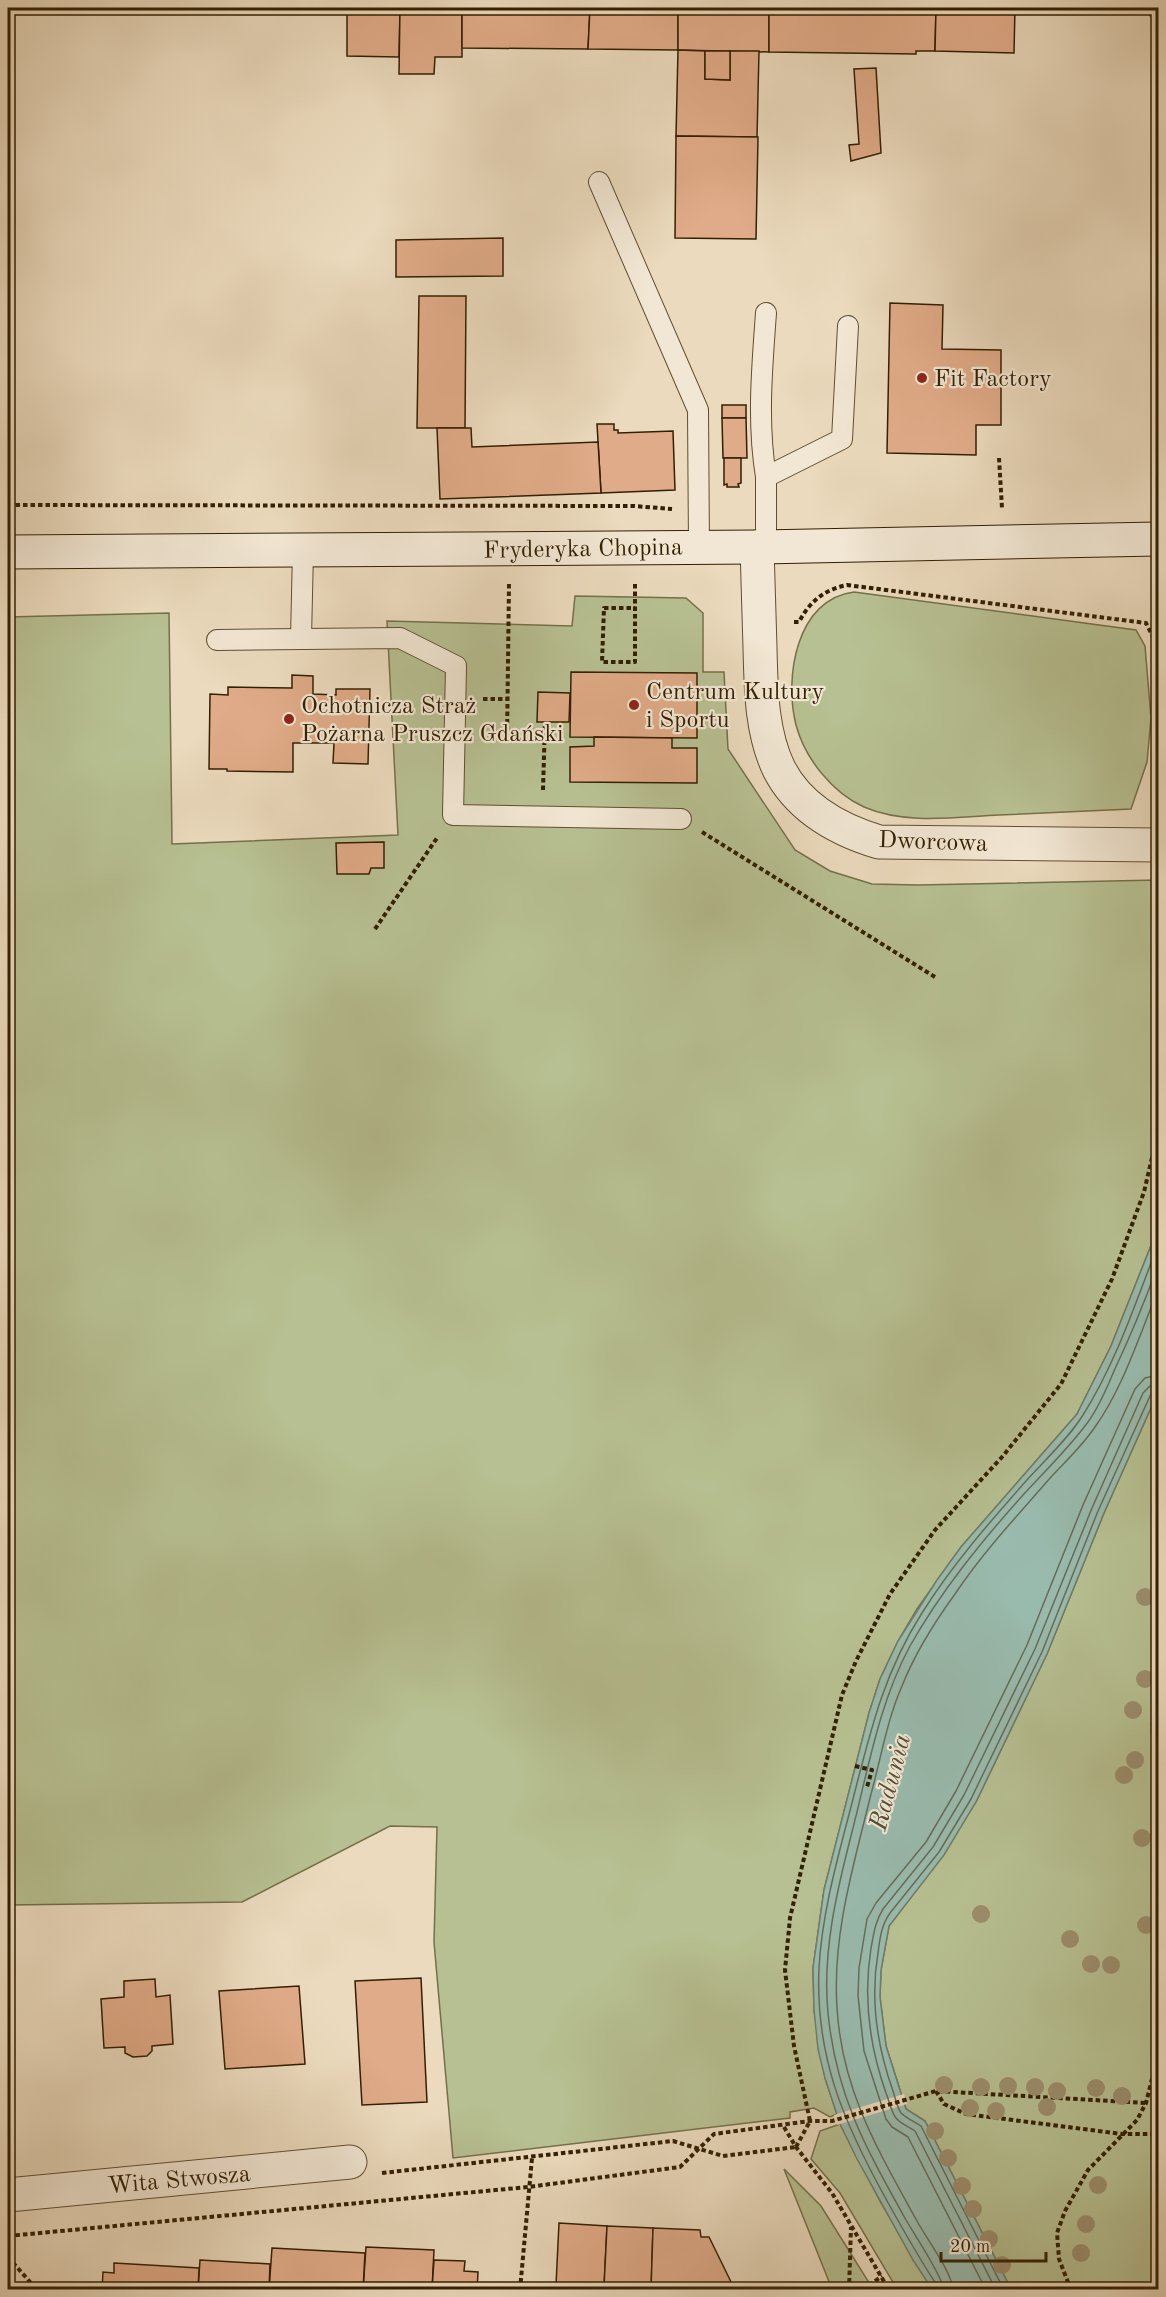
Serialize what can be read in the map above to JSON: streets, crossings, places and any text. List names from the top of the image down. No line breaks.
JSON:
{"streets":{"main road":["Fryderyka Chopina","Dworcowa","Wita Stwosza"]},"crossings":[["Fryderyka Chopina","Dworcowa"]],"water":["Radunia"],"places":["Fit Factory","Centrum Kultury i Sportu","Ochotnicza Straż Pożarna Pruszcz Gdański"],"scale_bar":"20 m"}
